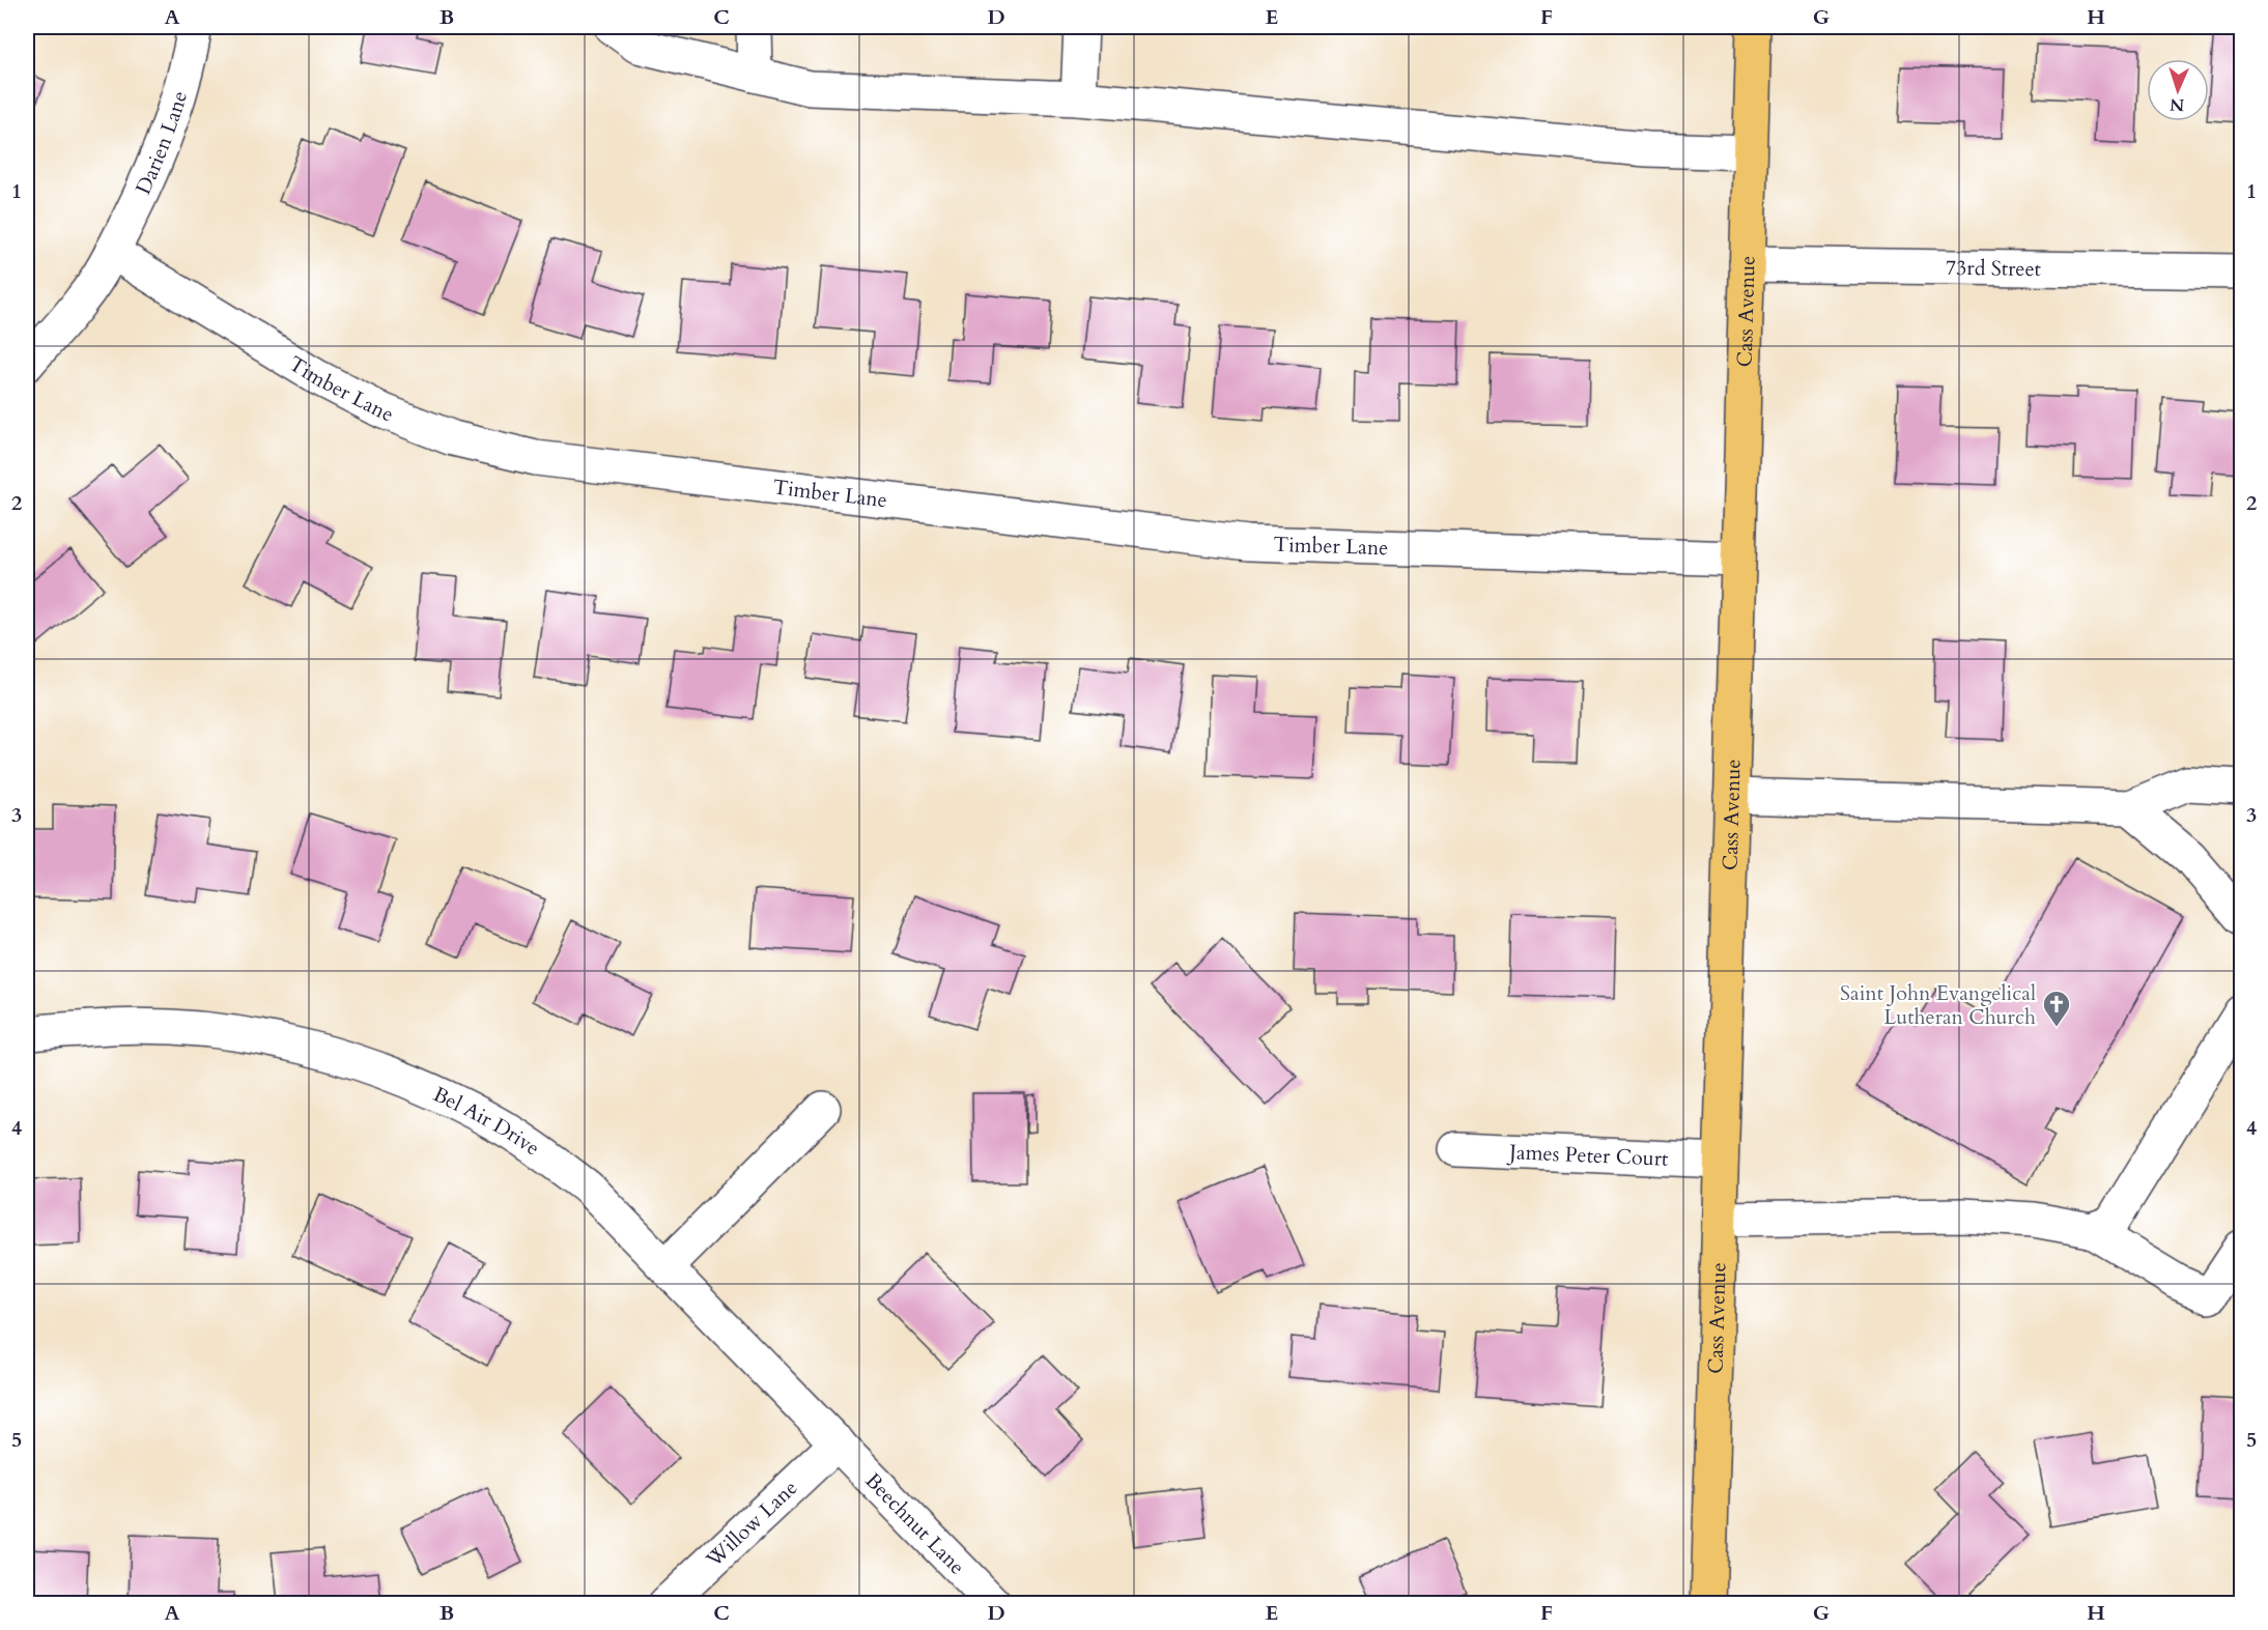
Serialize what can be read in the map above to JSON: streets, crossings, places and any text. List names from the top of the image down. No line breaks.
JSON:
{"streets":{"main road":["Cass Avenue"],"street":["Darien Lane","73rd Street","Timber Lane","Bel Air Drive","James Peter Court","Willow Lane","Beechnut Lane"]},"crossings":[["Darien Lane","Timber Lane"],["73rd Street","Cass Avenue"],["Cass Avenue","Timber Lane"],["Cass Avenue","James Peter Court"],["Bel Air Drive","Willow Lane"],["Bel Air Drive","Beechnut Lane"],["Willow Lane","Beechnut Lane"]],"places":{"church":["Saint John Evangelical Lutheran Church"]},"north":"bottom","grid":{"columns":["A","B","C","D","E","F","G","H"],"rows":["1","2","3","4","5"]}}
